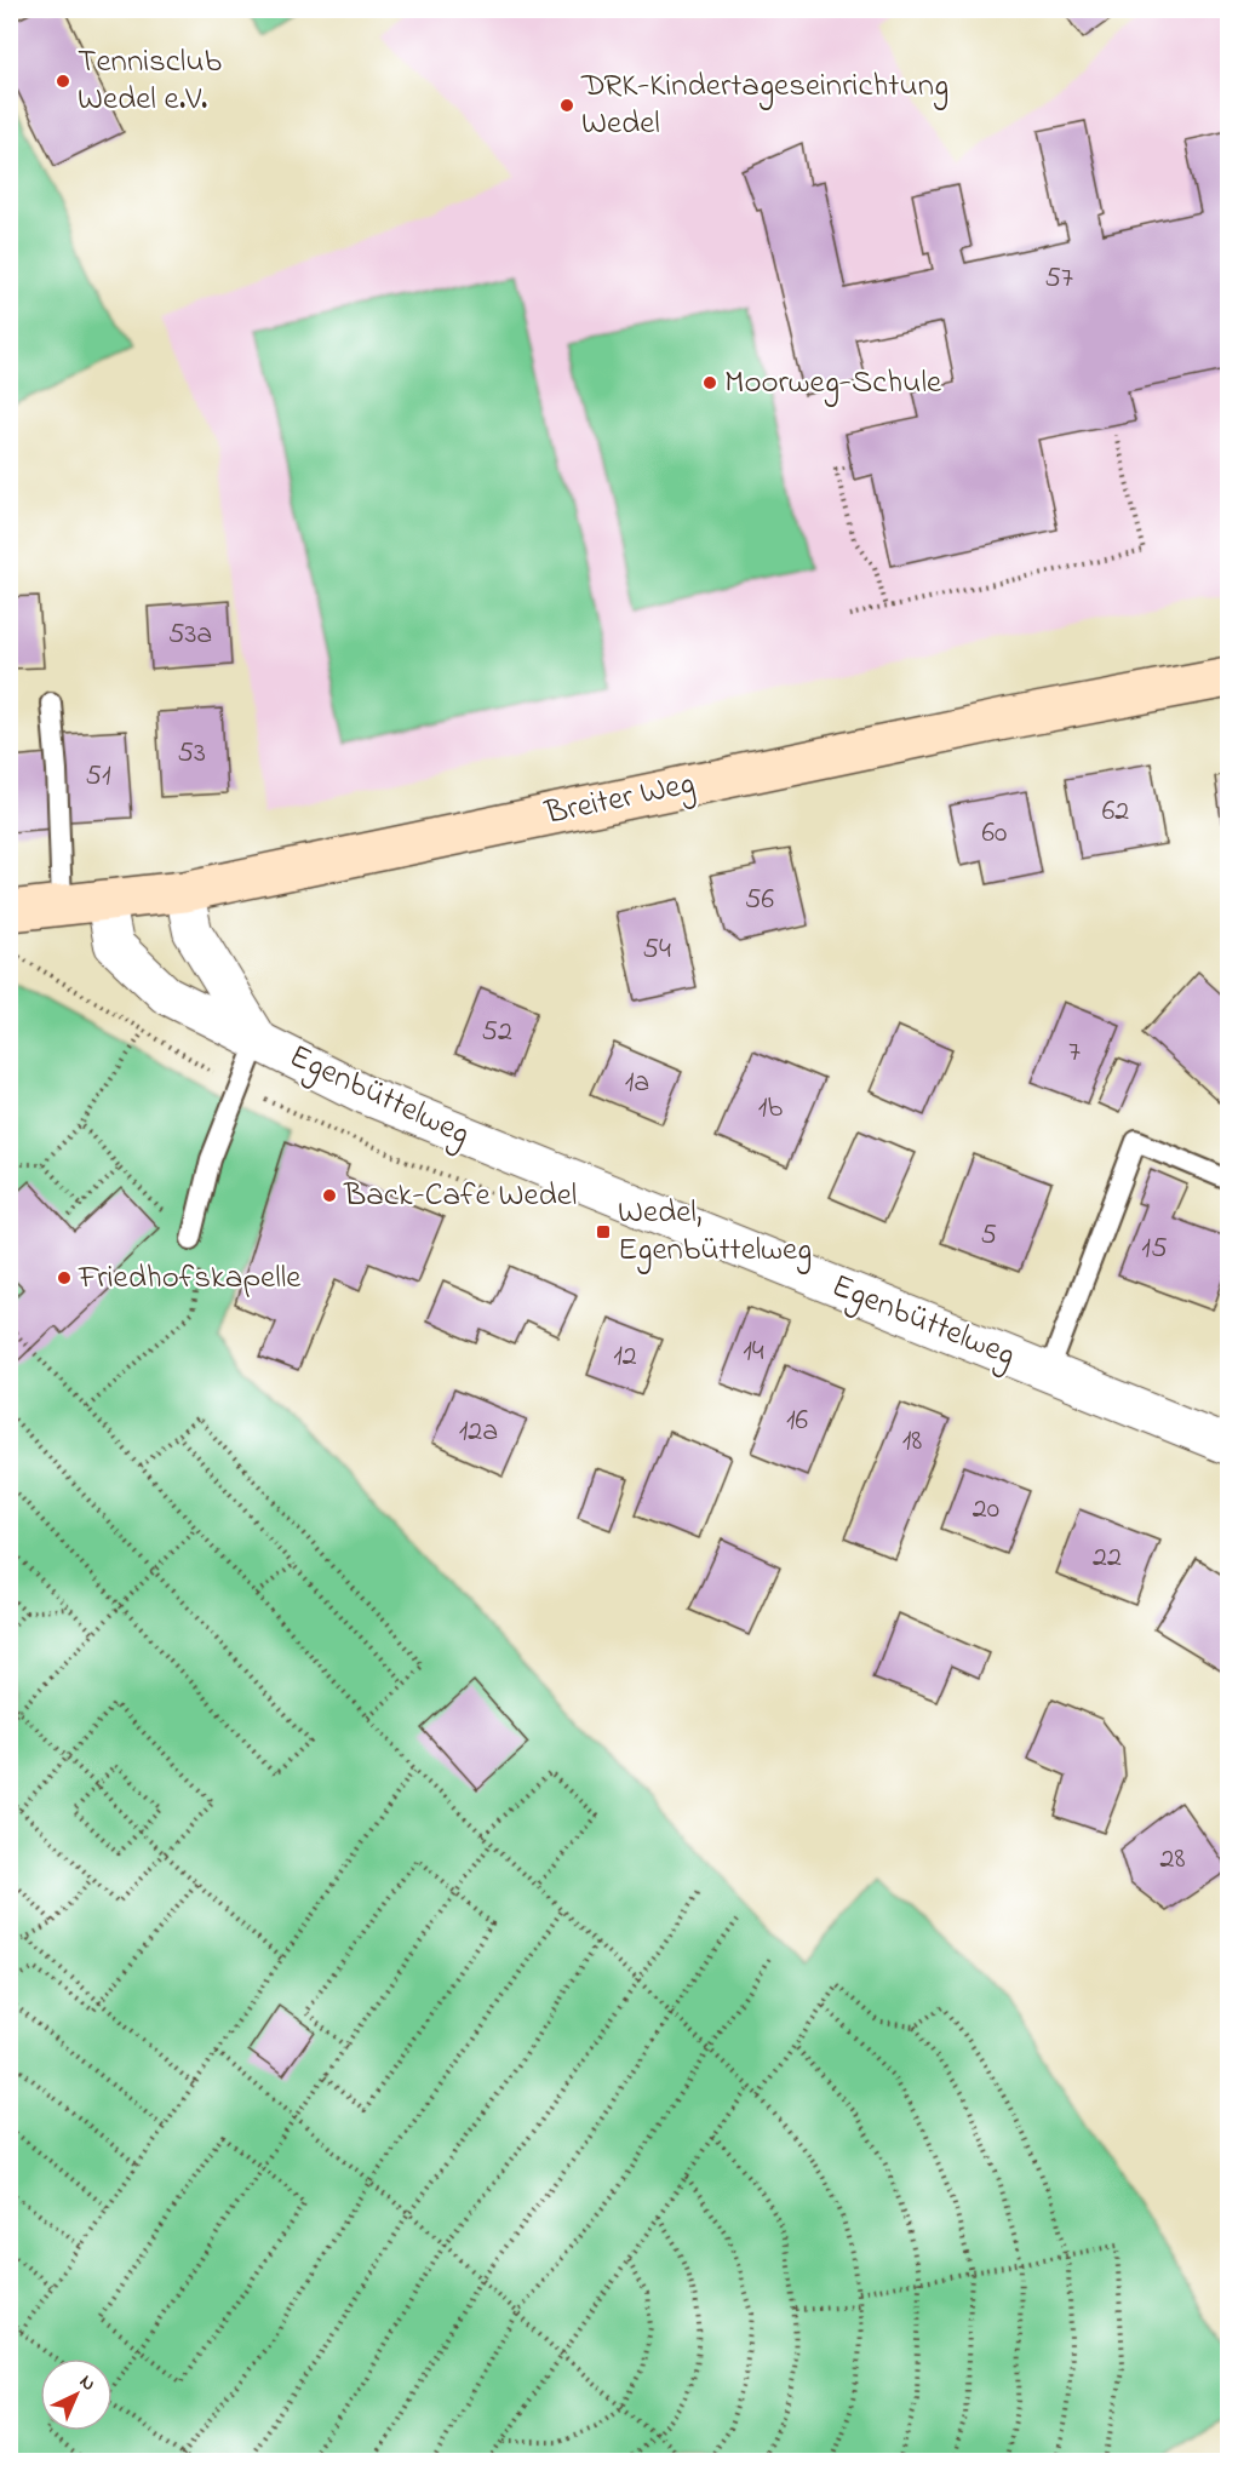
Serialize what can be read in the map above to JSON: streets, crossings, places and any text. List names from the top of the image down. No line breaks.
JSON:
{"streets":{"street":["Breiter Weg","Egenbüttelweg"]},"crossings":[["Breiter Weg","Egenbüttelweg"]],"places":{"other":["Tennisclub Wedel e.V.","DRK-Kindertageseinrichtung Wedel","Moorweg-Schule","Back-Cafe Wedel","Friedhofskapelle"],"transit":["Wedel, Egenbüttelweg"]},"house_numbers":["57","53a","53","51","62","60","56","54","52","7","1a","1b","5","15","14","12","16","12a","18","20","22","28"],"north":"top right"}
